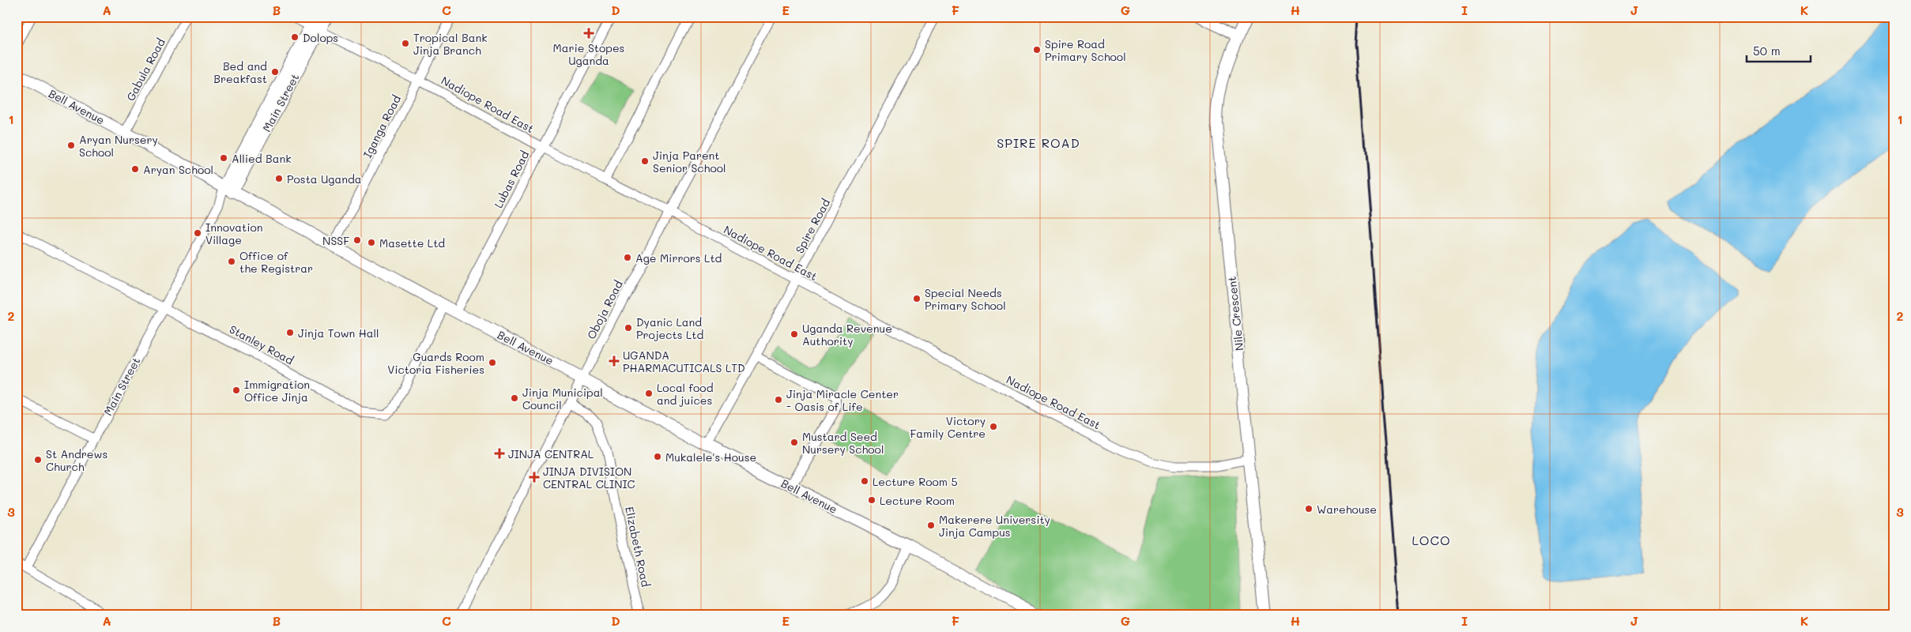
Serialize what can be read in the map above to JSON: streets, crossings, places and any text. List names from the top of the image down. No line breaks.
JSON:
{"streets":{"street":["Gabula Road","Main Street","Nadiope Road East","Bell Avenue","Iganga Road","Lubas Road","Spire Road","Oboja Road","Nile Crescent","Stanley Road","Elizabeth Road"]},"crossings":[["Gabula Road","Bell Avenue"],["Main Street","Nadiope Road East"],["Main Street","Bell Avenue"],["Main Street","Stanley Road"],["Nadiope Road East","Iganga Road"],["Nadiope Road East","Lubas Road"],["Nadiope Road East","Spire Road"],["Nadiope Road East","Oboja Road"],["Nadiope Road East","Nile Crescent"],["Bell Avenue","Iganga Road"],["Bell Avenue","Lubas Road"],["Bell Avenue","Spire Road"],["Bell Avenue","Oboja Road"],["Bell Avenue","Stanley Road"],["Oboja Road","Elizabeth Road"]],"districts":["SPIRE ROAD","LOCO"],"places":{"health":["Marie Stopes Uganda","UGANDA PHARMACUTICALS LTD","JINJA CENTRAL","JINJA DIVISION CENTRAL CLINIC"],"other":["Dolops","Tropical Bank Jinja Branch","Spire Road Primary School","Bed and Breakfast","Aryan Nursery School","Allied Bank","Jinja Parent Senior School","Aryan School","Posta Uganda","Innovation Village","NSSF","Masette Ltd","Age Mirrors Ltd","Office of the Registrar","Special Needs Primary School","Dyanic Land Projects Ltd","Jinja Town Hall","Uganda Revenue Authority","Guards Room Victoria Fisheries","Immigration Office Jinja","Local food and juices","Jinja Municipal Council","Jinja Miracle Center - Oasis of Life","Victory Family Centre","Mustard Seed Nursery School","Mukalele's House","St Andrews Church","Lecture Room 5","Lecture Room","Warehouse","Makerere University Jinja Campus"]},"scale_bar":"50 m","grid":{"columns":["A","B","C","D","E","F","G","H","I","J","K"],"rows":["1","2","3"]}}
